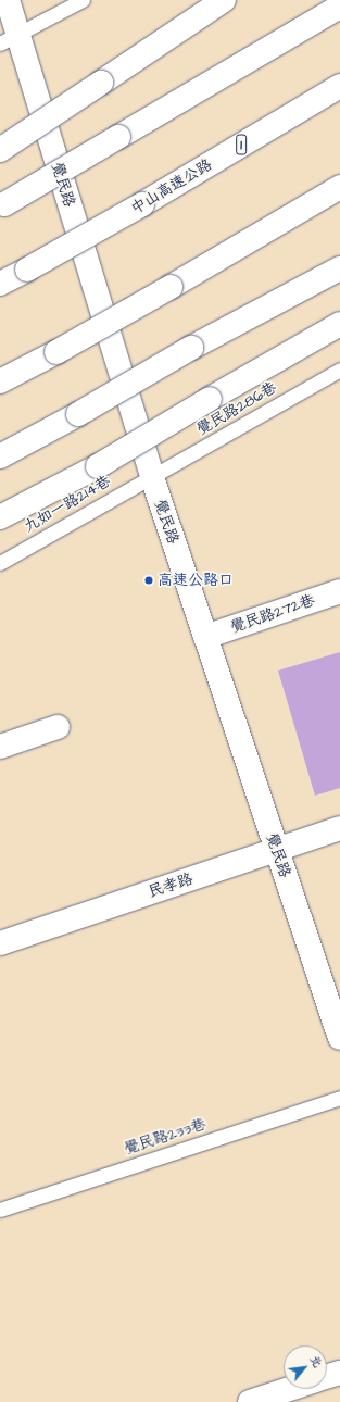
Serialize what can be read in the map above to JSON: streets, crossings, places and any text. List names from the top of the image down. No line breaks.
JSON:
{"streets":{"main road":["1","覺民路","中山高速公路","覺民路272巷","民孝路"],"lane":["覺民路286巷","九如一路214巷","覺民路233巷"]},"crossings":[["覺民路","覺民路286巷"],["覺民路","九如一路214巷"],["覺民路","覺民路272巷"],["覺民路","民孝路"],["覺民路286巷","九如一路214巷"]],"places":["高速公路口"],"north":"top right"}
